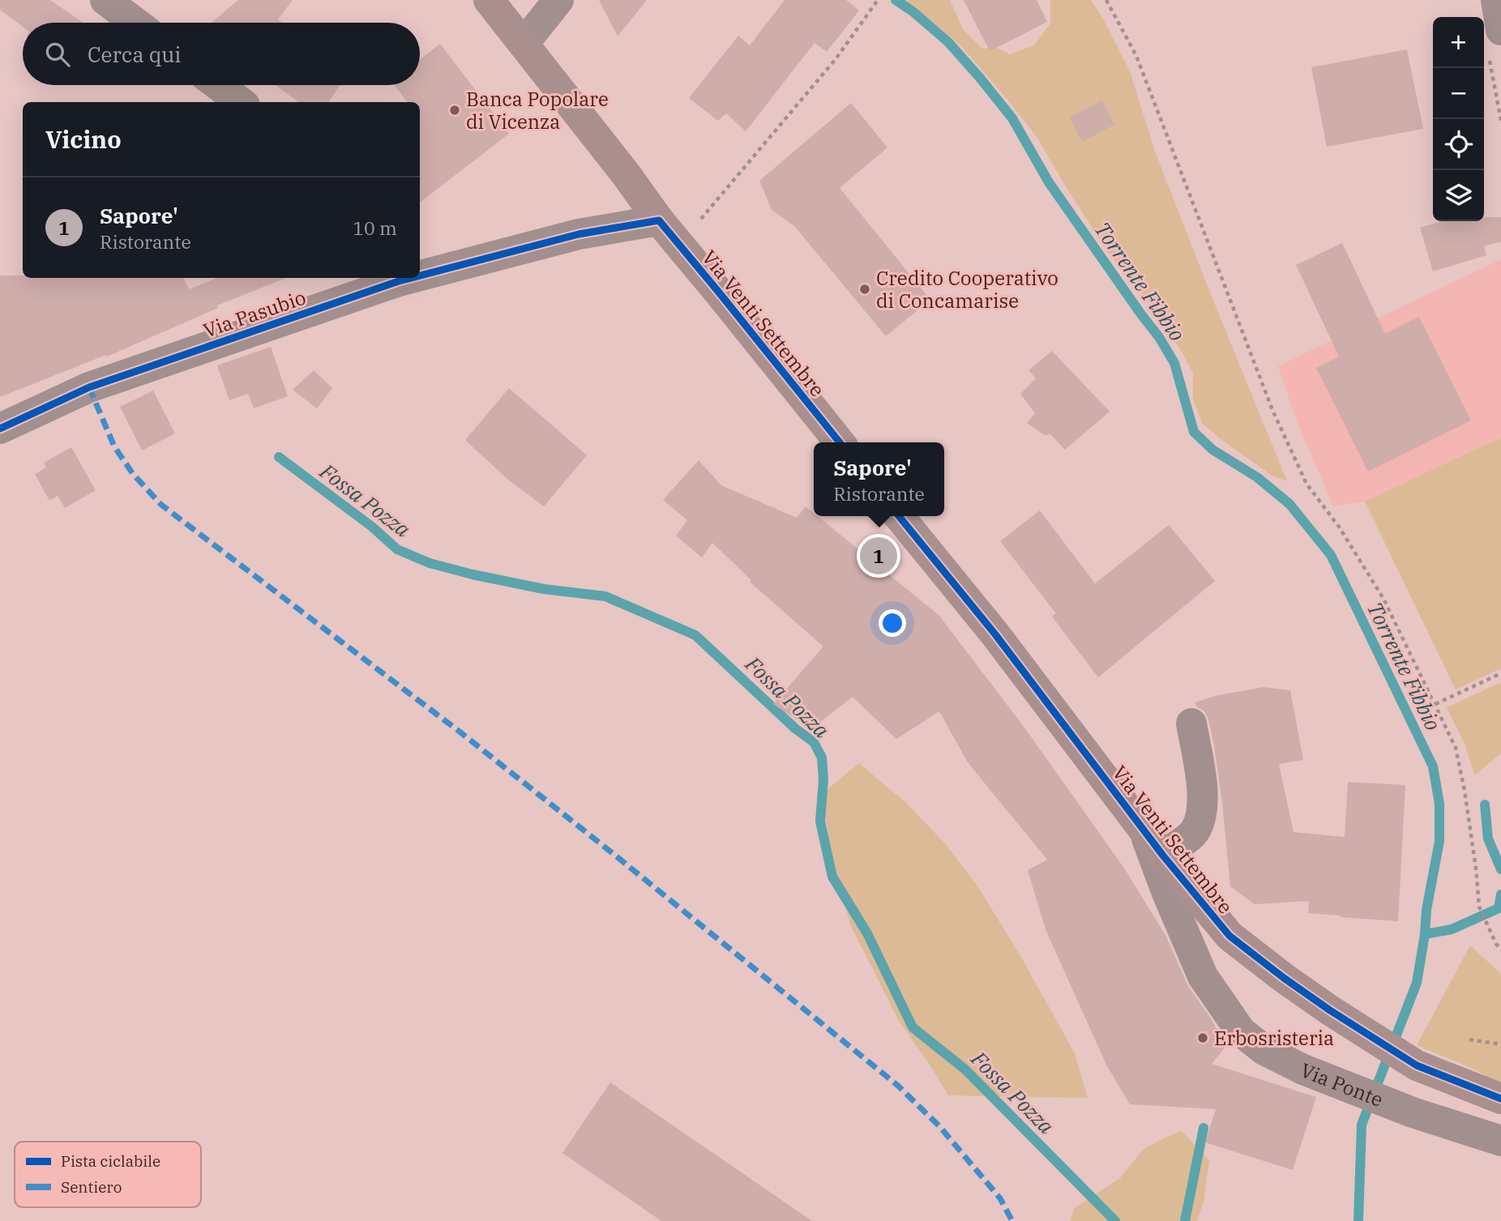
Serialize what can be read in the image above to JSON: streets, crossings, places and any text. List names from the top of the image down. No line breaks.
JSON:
{"streets":{"main road":["Via Venti Settembre"],"street":["Via Pasubio","Via Ponte"]},"crossings":[["Via Pasubio","Via Venti Settembre"],["Via Venti Settembre","Via Ponte"]],"water":["Torrente Fibbio","Fossa Pozza"],"places":["Banca Popolare di Vicenza","Credito Cooperativo di Concamarise","Erbosristeria"],"legend":["Pista ciclabile","Sentiero"],"page":{"map_buttons":["+","−"],"search":"Cerca qui","heading":"Vicino","list":[{"mark":"1","name":"Sapore'","note":"Ristorante","value":"10 m"}],"popup":["Sapore'","Ristorante"],"pins":"1"}}
